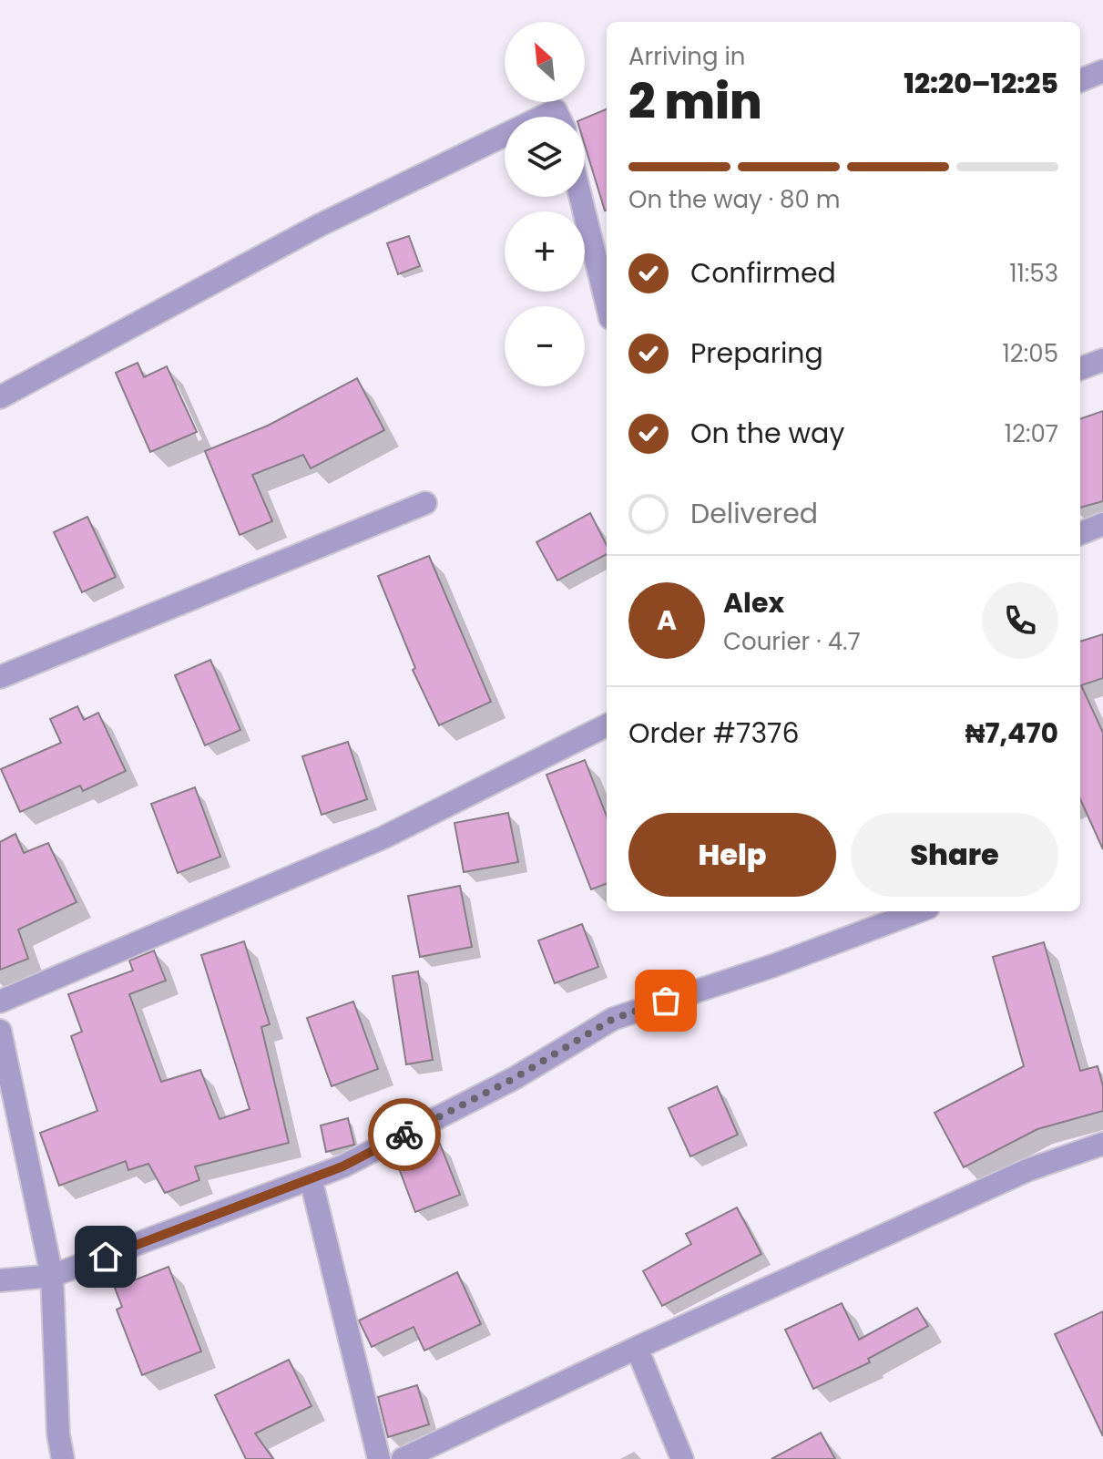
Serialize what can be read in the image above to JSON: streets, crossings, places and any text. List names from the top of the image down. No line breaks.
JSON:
{"north":"top left","page":{"map_buttons":["+","−"],"heading":["2 min","Arriving in","12:20–12:25"],"panel":["Alex","Courier · 4.7","Order #7376","₦7,470"],"bar":"On the way · 80 m","list":[["Confirmed","11:53"],["Preparing","12:05"],["On the way","12:07"],"Delivered"],"round":"A","buttons":["Help","Share"]}}
